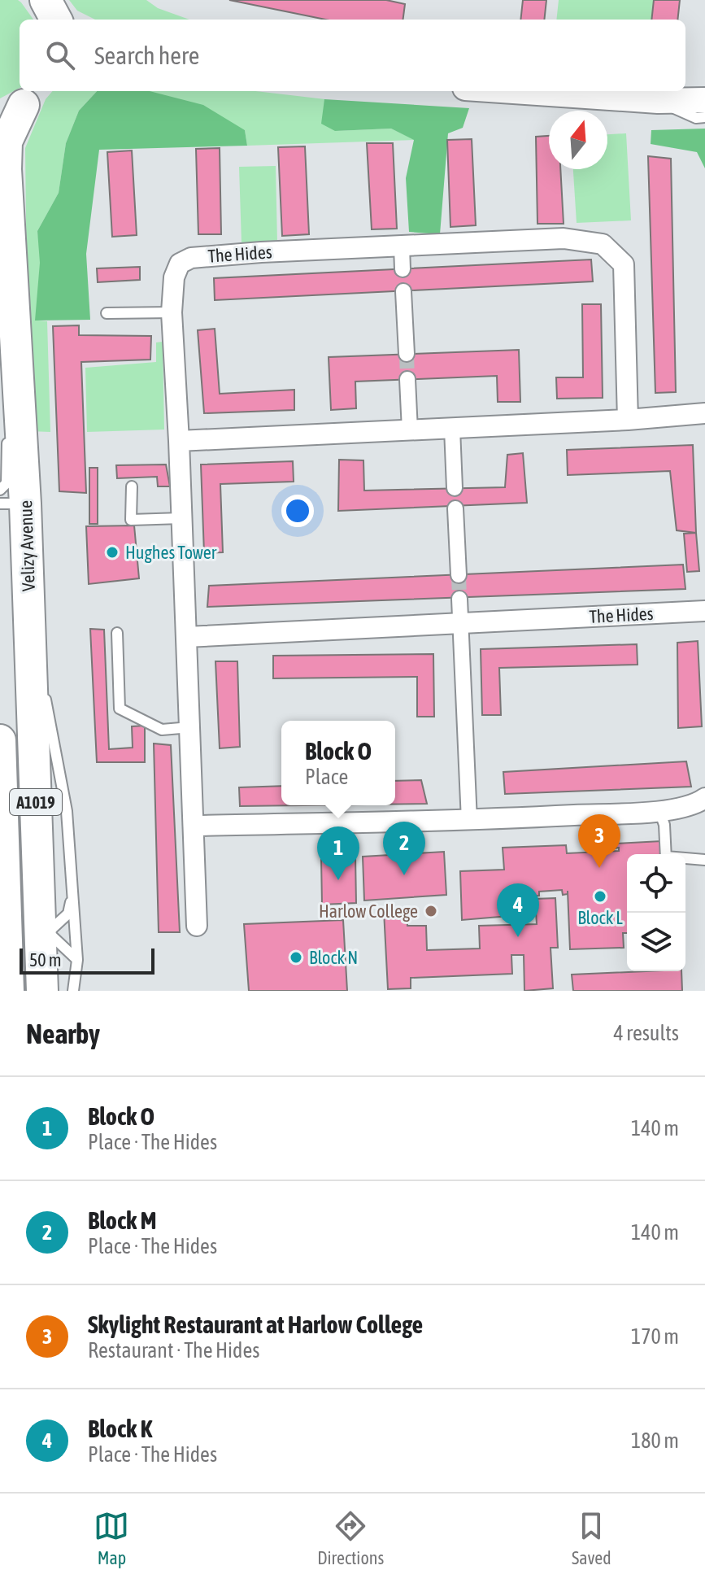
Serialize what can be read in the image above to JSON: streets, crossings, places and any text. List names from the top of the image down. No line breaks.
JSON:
{"streets":{"main road":["Velizy Avenue","A1019"],"street":["The Hides"]},"places":["Hughes Tower","Block L","Harlow College","Block N"],"scale_bar":"50 m","north":"top","page":{"search":"Search here","popup":["Block O","Place"],"pins":["3","2","1","4"],"scale":"50 m","heading":["Nearby","4 results"],"list":[{"mark":"1","name":"Block O","note":"Place · The Hides","value":"140 m"},{"mark":"2","name":"Block M","note":"Place · The Hides","value":"140 m"},{"mark":"3","name":"Skylight Restaurant at Harlow College","note":"Restaurant · The Hides","value":"170 m"},{"mark":"4","name":"Block K","note":"Place · The Hides","value":"180 m"}],"nav":["Map","Directions","Saved"]}}
